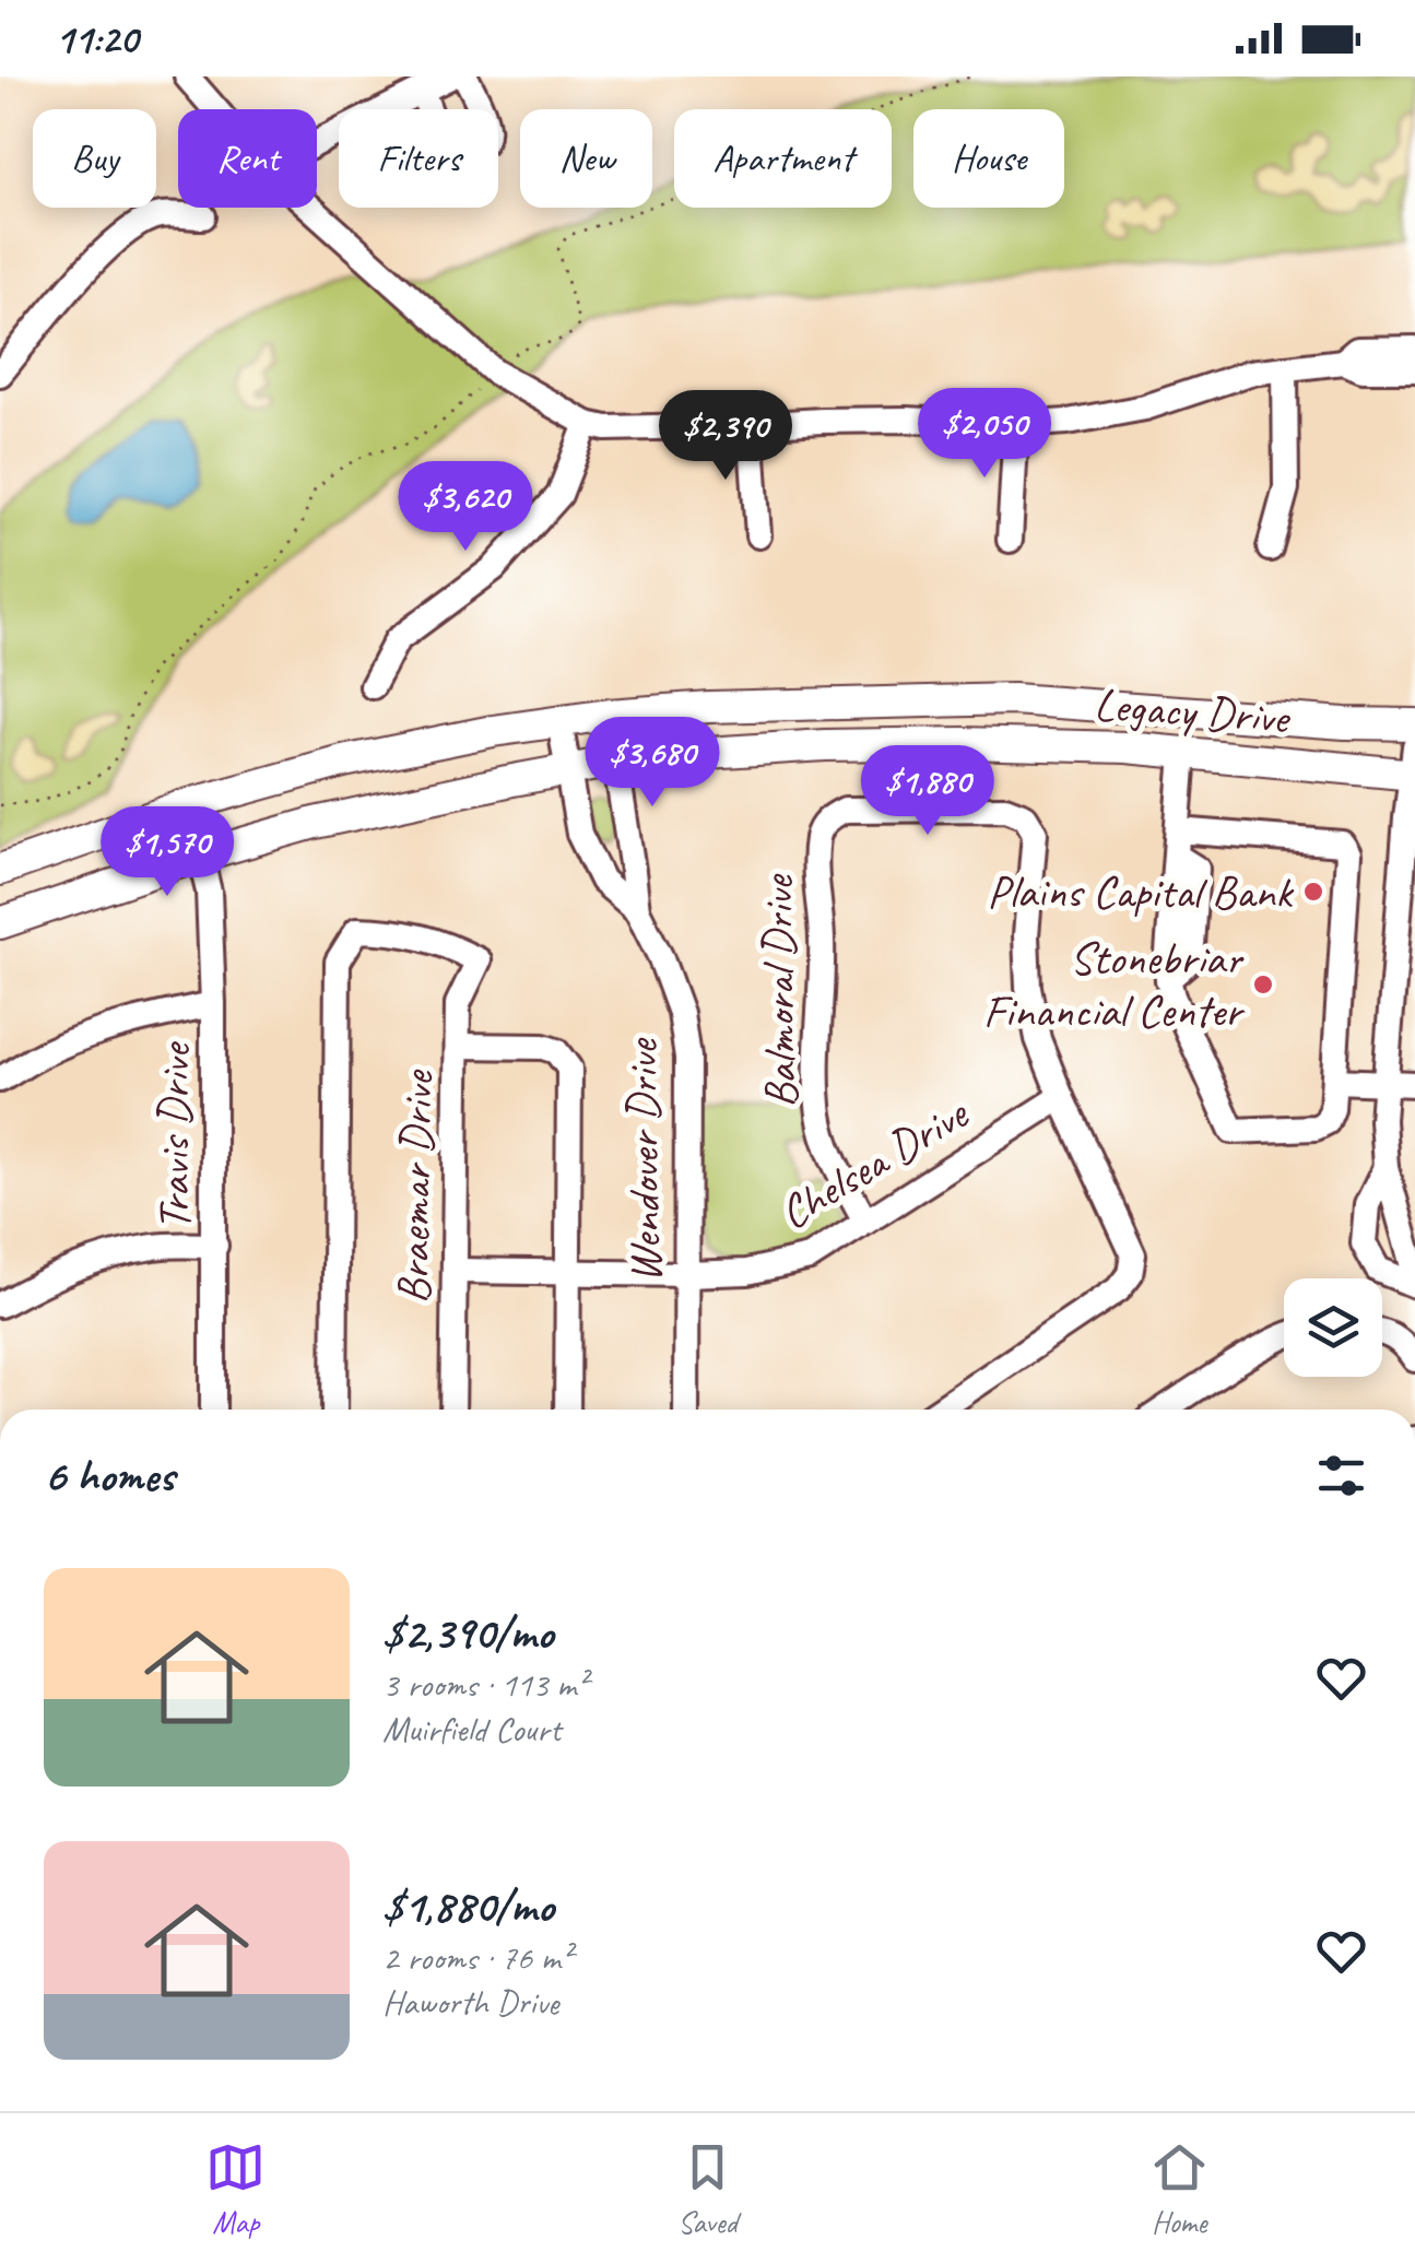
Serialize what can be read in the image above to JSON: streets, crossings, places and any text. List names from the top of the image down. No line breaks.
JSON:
{"streets":{"main road":["Legacy Drive"],"street":["Balmoral Drive","Travis Drive","Wendover Drive","Chelsea Drive","Braemar Drive"]},"crossings":[["Legacy Drive","Travis Drive"],["Legacy Drive","Wendover Drive"],["Balmoral Drive","Chelsea Drive"],["Wendover Drive","Chelsea Drive"],["Chelsea Drive","Braemar Drive"]],"places":["Plains Capital Bank","Stonebriar Financial Center"],"page":{"status":"11:20","chip":["Buy","Rent","Filters","New","Apartment","House"],"price":["$2,050","$2,390","$3,620","$3,680","$1,880","$1,570"],"heading":"6 homes","list":[{"name":"$2,390/mo","note":"3 rooms · 113 m² · Muirfield Court"},{"name":"$1,880/mo","note":"2 rooms · 76 m² · Haworth Drive"}],"tabs":["Map","Saved","Home"]}}
